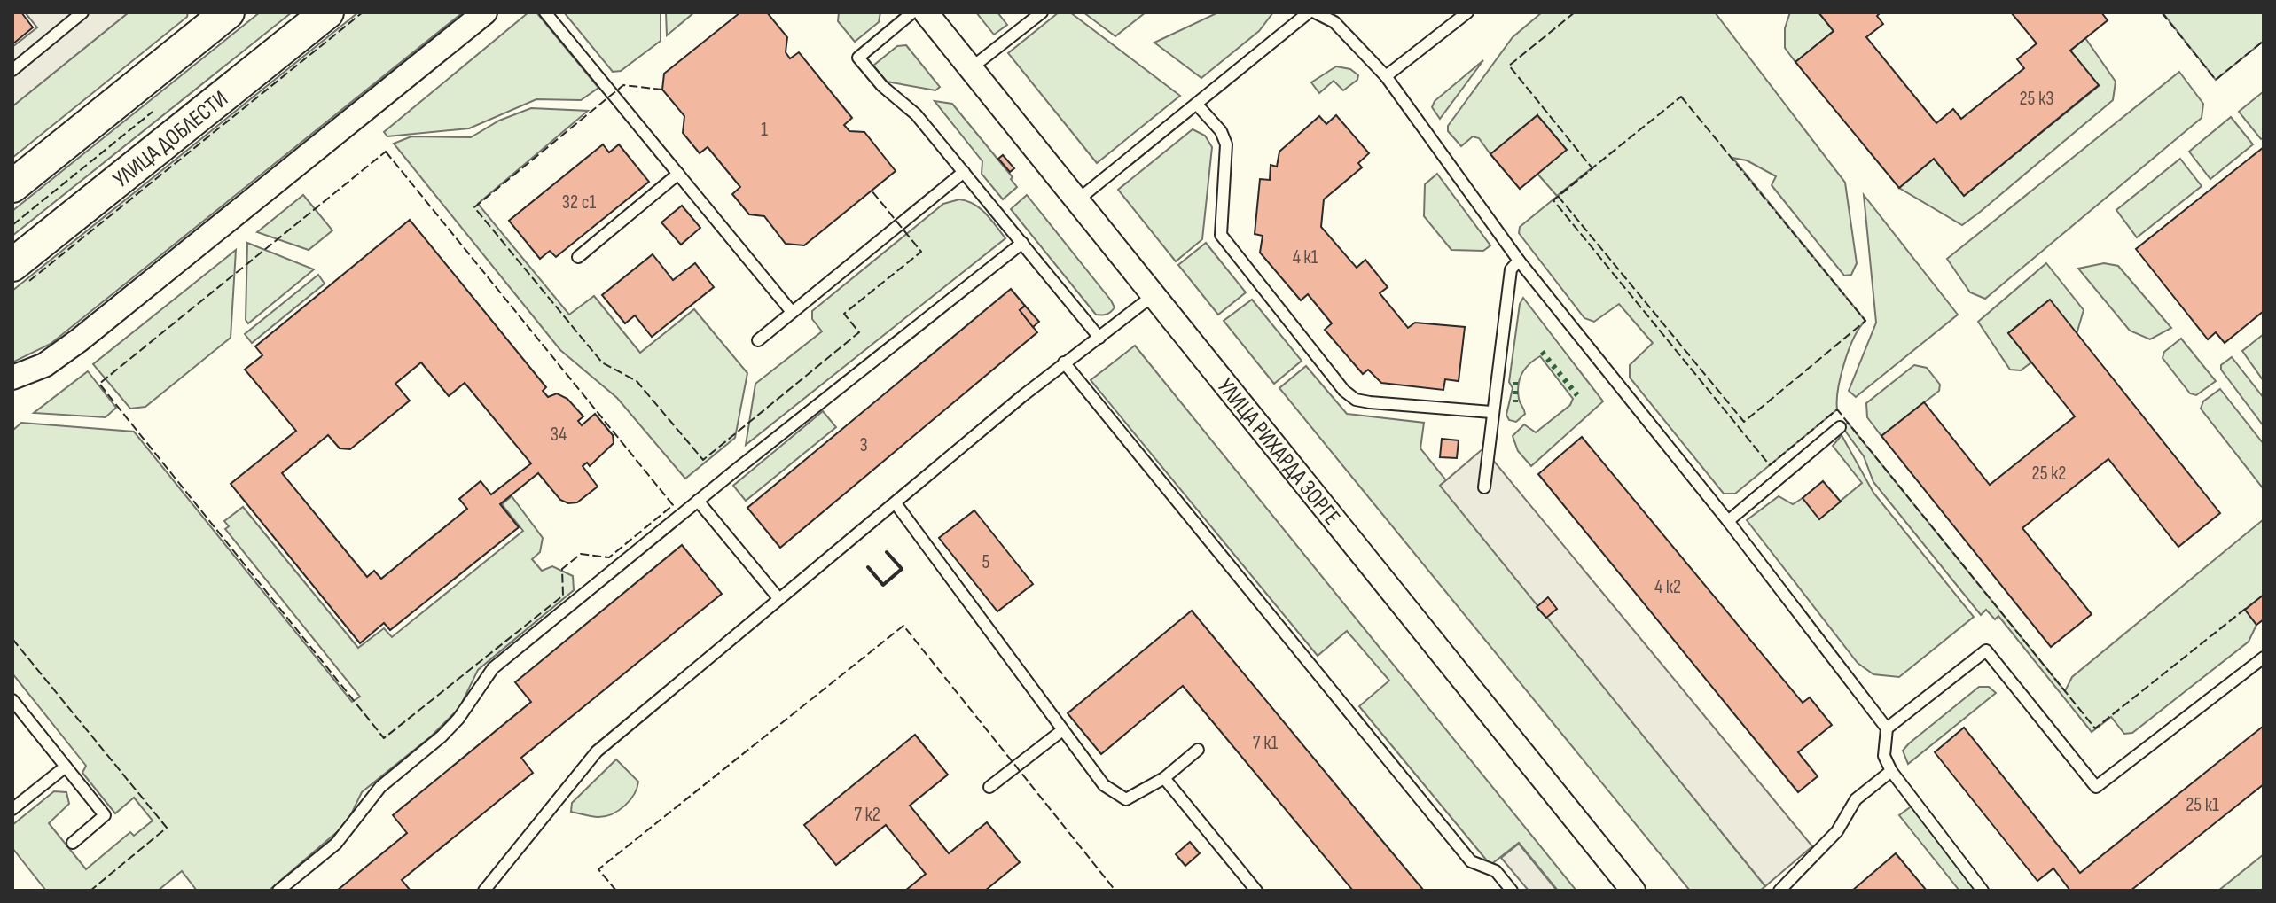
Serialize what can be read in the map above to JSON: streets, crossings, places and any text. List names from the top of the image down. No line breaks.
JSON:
{"streets":{"main road":["УЛИЦА ДОБЛЕСТИ"],"street":["УЛИЦА РИХАРДА ЗОРГЕ"]},"house_numbers":["25 к3","1","32 с1","4 к1","34","3","25 к2","5","4 к2","7 к1","25 к1","7 к2"]}
